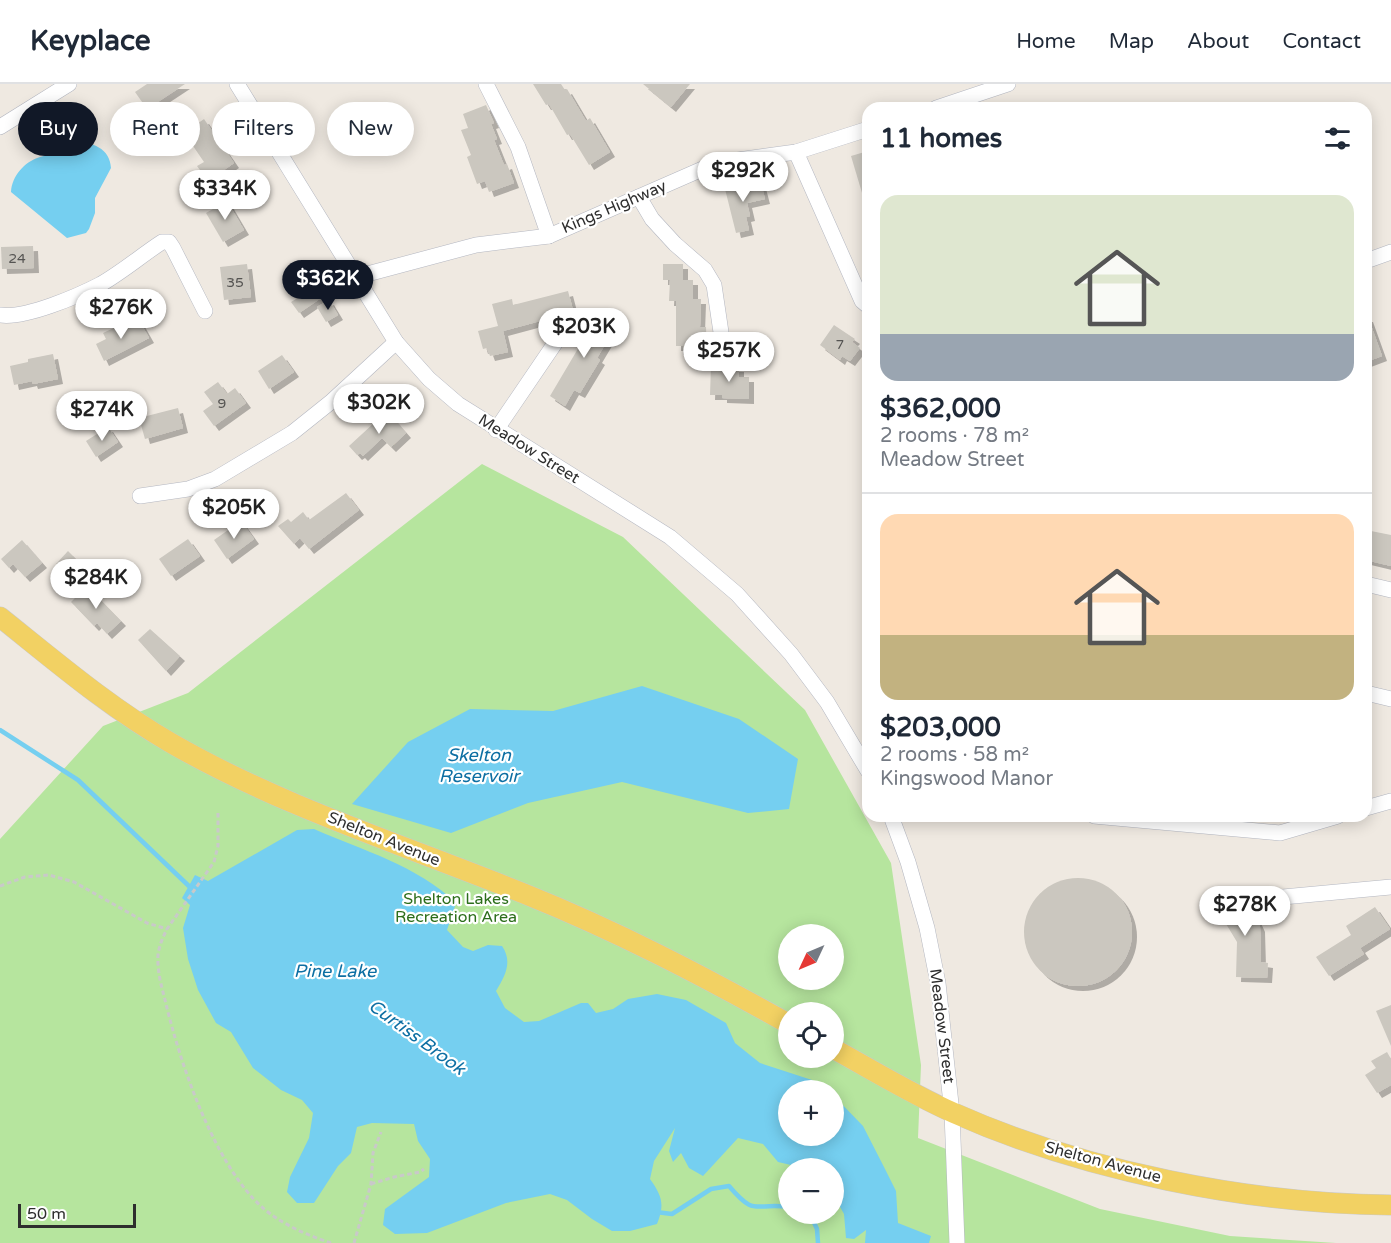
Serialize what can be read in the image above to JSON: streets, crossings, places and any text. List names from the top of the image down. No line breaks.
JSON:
{"streets":{"main road":["Shelton Avenue"],"street":["Kings Highway","Meadow Street"]},"crossings":[["Kings Highway","Meadow Street"],["Meadow Street","Shelton Avenue"]],"water":["Skelton Reservoir","Pine Lake","Curtiss Brook"],"parks":["Shelton Lakes Recreation Area"],"house_numbers":["24","35","7","9"],"scale_bar":"50 m","north":"bottom left","page":{"header":"Keyplace","nav":["Home","Map","About","Contact"],"chip":["Buy","Rent","Filters","New"],"heading":"11 homes","price":["$292K","$334K","$362K","$276K","$203K","$257K","$302K","$274K","$205K","$284K","$278K"],"list":[{"name":"$362,000","note":"2 rooms · 78 m² · Meadow Street"},{"name":"$203,000","note":"2 rooms · 58 m² · Kingswood Manor"}],"map_buttons":["+","−"],"scale":"50 m"}}
